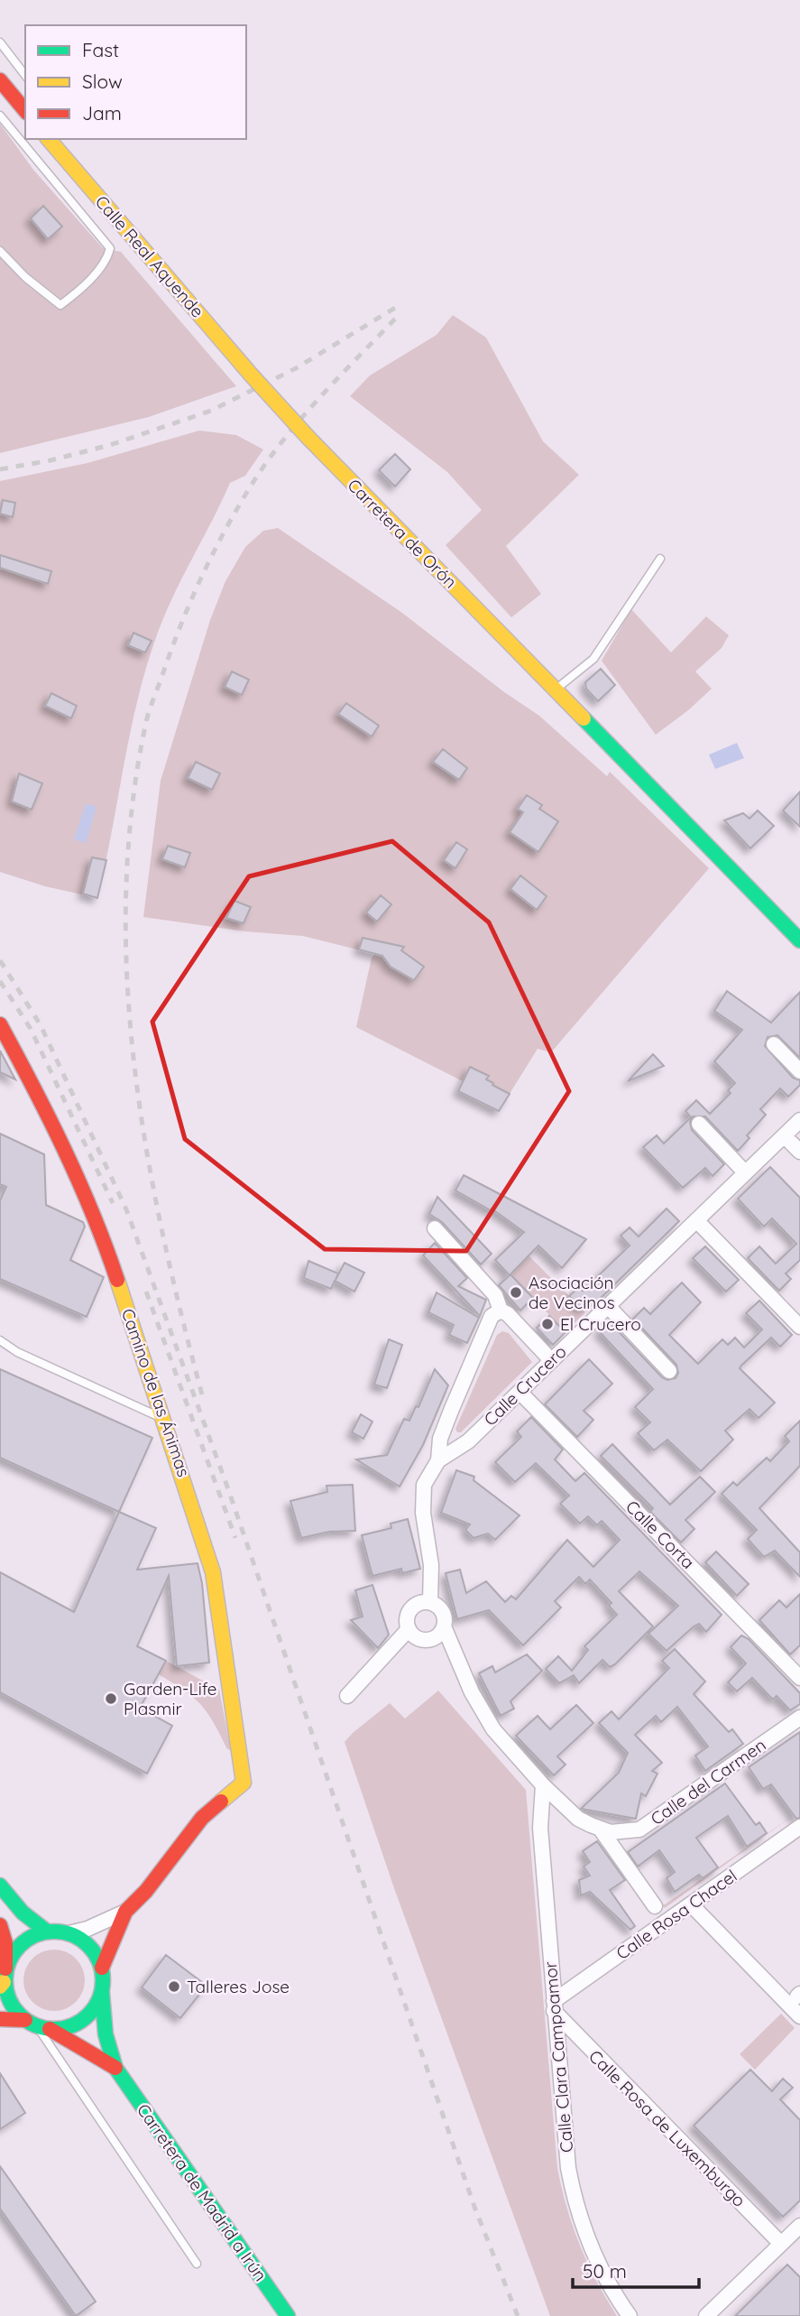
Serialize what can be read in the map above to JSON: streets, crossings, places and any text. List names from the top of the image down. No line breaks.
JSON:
{"streets":{"main road":["Calle Real Aquende","Carretera de Orón","Camino de las Ánimas","Carretera de Madrid a Irún"],"street":["Calle Crucero","Calle Corta","Calle del Carmen","Calle Rosa Chacel","Calle Clara Campoamor","Calle Rosa de Luxemburgo"]},"crossings":[["Calle Real Aquende","Carretera de Orón"],["Calle Crucero","Calle Corta"],["Calle Rosa Chacel","Calle Clara Campoamor"],["Calle Rosa Chacel","Calle Rosa de Luxemburgo"],["Calle Clara Campoamor","Calle Rosa de Luxemburgo"]],"places":["Asociación de Vecinos","El Crucero","Garden-Life Plasmir","Talleres Jose"],"legend":["Fast","Slow","Jam"],"scale_bar":"50 m"}
